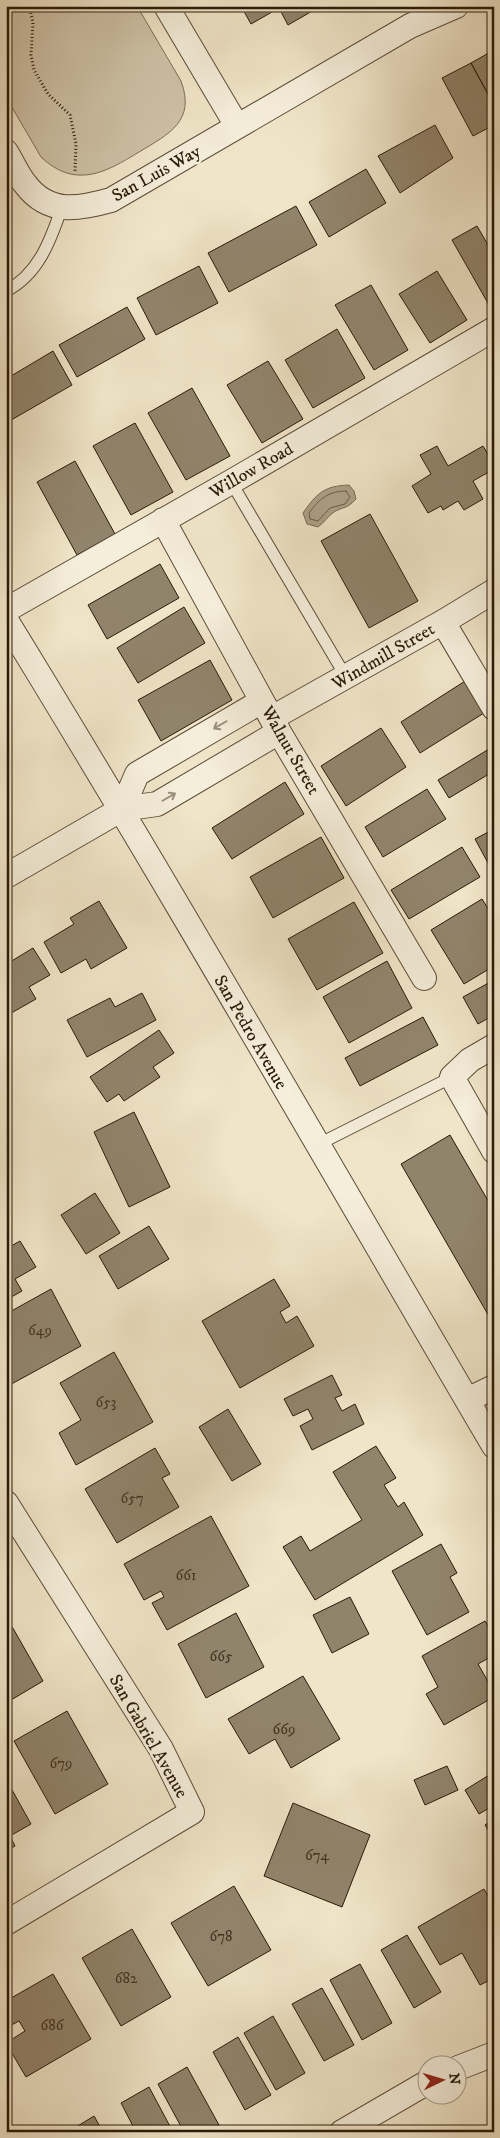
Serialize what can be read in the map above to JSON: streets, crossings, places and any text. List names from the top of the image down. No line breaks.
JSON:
{"streets":{"street":["San Luis Way","Willow Road","Windmill Street","Walnut Street","San Pedro Avenue","San Gabriel Avenue"]},"crossings":[["Willow Road","Walnut Street"],["Windmill Street","Walnut Street"],["Windmill Street","San Pedro Avenue"]],"house_numbers":["649","653","657","661","665","669","679","674","678","682","686"],"north":"right"}
